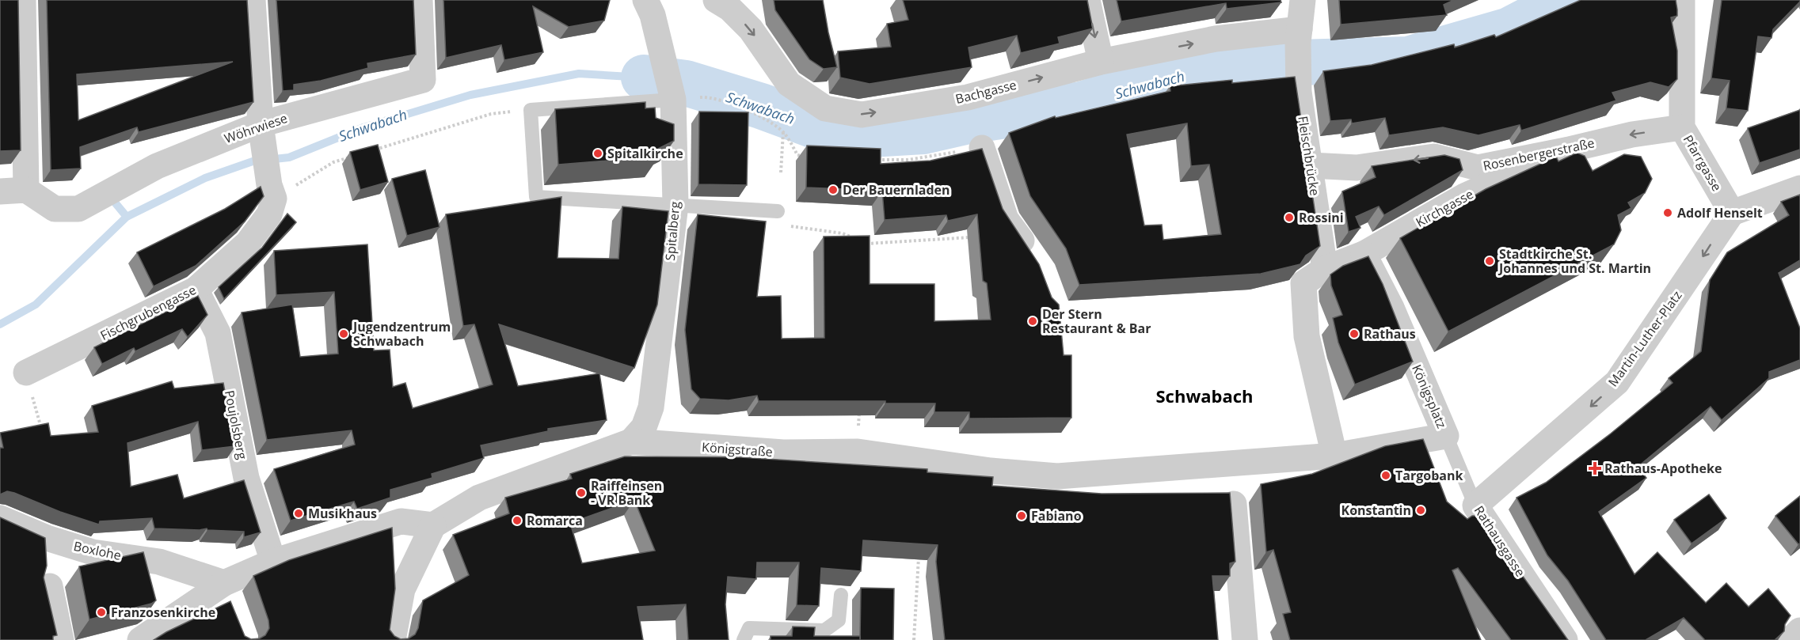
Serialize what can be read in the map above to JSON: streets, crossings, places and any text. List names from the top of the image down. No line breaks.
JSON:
{"streets":{"street":["Bachgasse","Wöhrwiese","Rosenbergerstraße","Fleischbrücke","Pfarrgasse","Kirchgasse","Spitalberg","Fischgrubengasse","Martin-Luther-Platz","Königsplatz","Poujolsberg","Königstraße","Rathausgasse","Boxlohe"]},"crossings":[["Bachgasse","Fleischbrücke"],["Rosenbergerstraße","Fleischbrücke"],["Rosenbergerstraße","Pfarrgasse"],["Rosenbergerstraße","Kirchgasse"],["Fleischbrücke","Kirchgasse"],["Pfarrgasse","Martin-Luther-Platz"],["Kirchgasse","Königsplatz"],["Spitalberg","Königstraße"],["Fischgrubengasse","Poujolsberg"],["Martin-Luther-Platz","Rathausgasse"],["Königsplatz","Königstraße"],["Königsplatz","Rathausgasse"]],"one_way":["Bachgasse","Rosenbergerstraße","Martin-Luther-Platz"],"districts":["Schwabach"],"water":["Schwabach"],"places":{"other":["Spitalkirche","Der Bauernladen","Adolf Henselt","Rossini","Stadtkirche St. Johannes und St. Martin","Der Stern Restaurant & Bar","Jugendzentrum Schwabach","Rathaus","Targobank","Raiffeinsen - VR Bank","Konstantin","Musikhaus","Fabiano","Romarca","Franzosenkirche"],"health":["Rathaus-Apotheke"]}}
